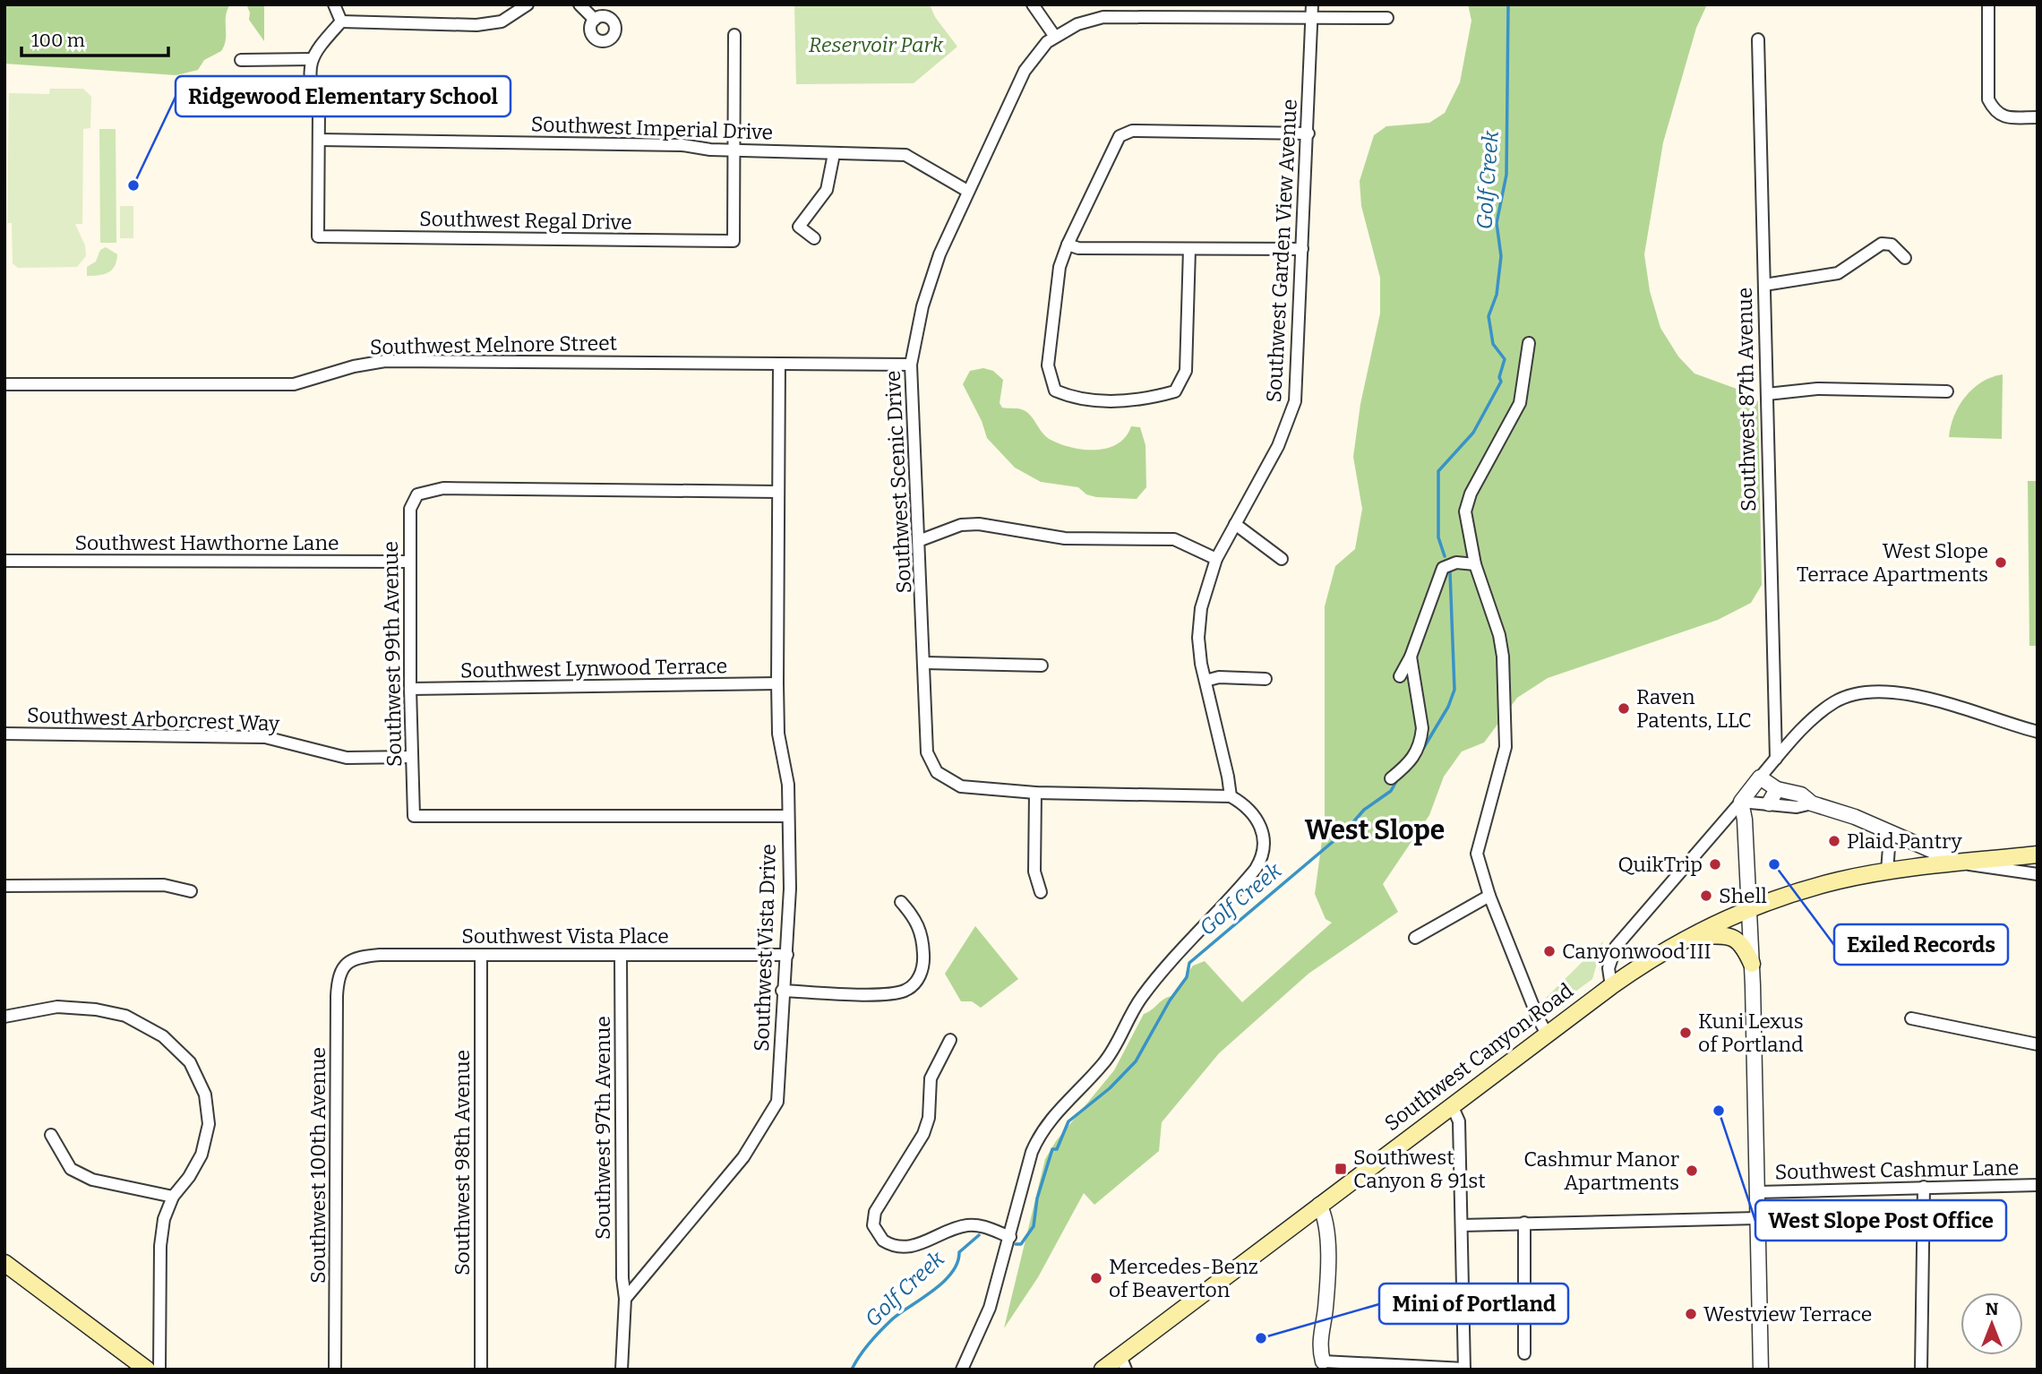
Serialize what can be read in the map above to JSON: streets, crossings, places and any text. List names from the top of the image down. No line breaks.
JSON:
{"streets":{"main road":["Southwest Canyon Road"],"street":["Southwest Imperial Drive","Southwest Regal Drive","Southwest Garden View Avenue","Southwest Melnore Street","Southwest 87th Avenue","Southwest Scenic Drive","Southwest Hawthorne Lane","Southwest 99th Avenue","Southwest Lynwood Terrace","Southwest Arborcrest Way","Southwest Vista Place","Southwest Vista Drive","Southwest 97th Avenue","Southwest 98th Avenue","Southwest 100th Avenue","Southwest Cashmur Lane"]},"crossings":[["Southwest Imperial Drive","Southwest Regal Drive"],["Southwest Imperial Drive","Southwest Scenic Drive"],["Southwest Garden View Avenue","Southwest Scenic Drive"],["Southwest Melnore Street","Southwest Scenic Drive"],["Southwest Melnore Street","Southwest Vista Drive"],["Southwest Hawthorne Lane","Southwest 99th Avenue"],["Southwest 99th Avenue","Southwest Lynwood Terrace"],["Southwest 99th Avenue","Southwest Arborcrest Way"],["Southwest 99th Avenue","Southwest Vista Drive"],["Southwest Lynwood Terrace","Southwest Vista Drive"],["Southwest Vista Place","Southwest Vista Drive"],["Southwest Vista Place","Southwest 97th Avenue"],["Southwest Vista Place","Southwest 98th Avenue"],["Southwest Vista Place","Southwest 100th Avenue"],["Southwest Vista Drive","Southwest 97th Avenue"]],"districts":["West Slope"],"water":["Golf Creek"],"parks":["Reservoir Park"],"places":{"other":["Ridgewood Elementary School","West Slope Terrace Apartments","Raven Patents, LLC","Plaid Pantry","QuikTrip","Exiled Records","Shell","Canyonwood III","Kuni Lexus of Portland","West Slope Post Office","Cashmur Manor Apartments","Mercedes-Benz of Beaverton","Westview Terrace","Mini of Portland"],"transit":["Southwest Canyon & 91st"]},"scale_bar":"100 m","north":"top"}
